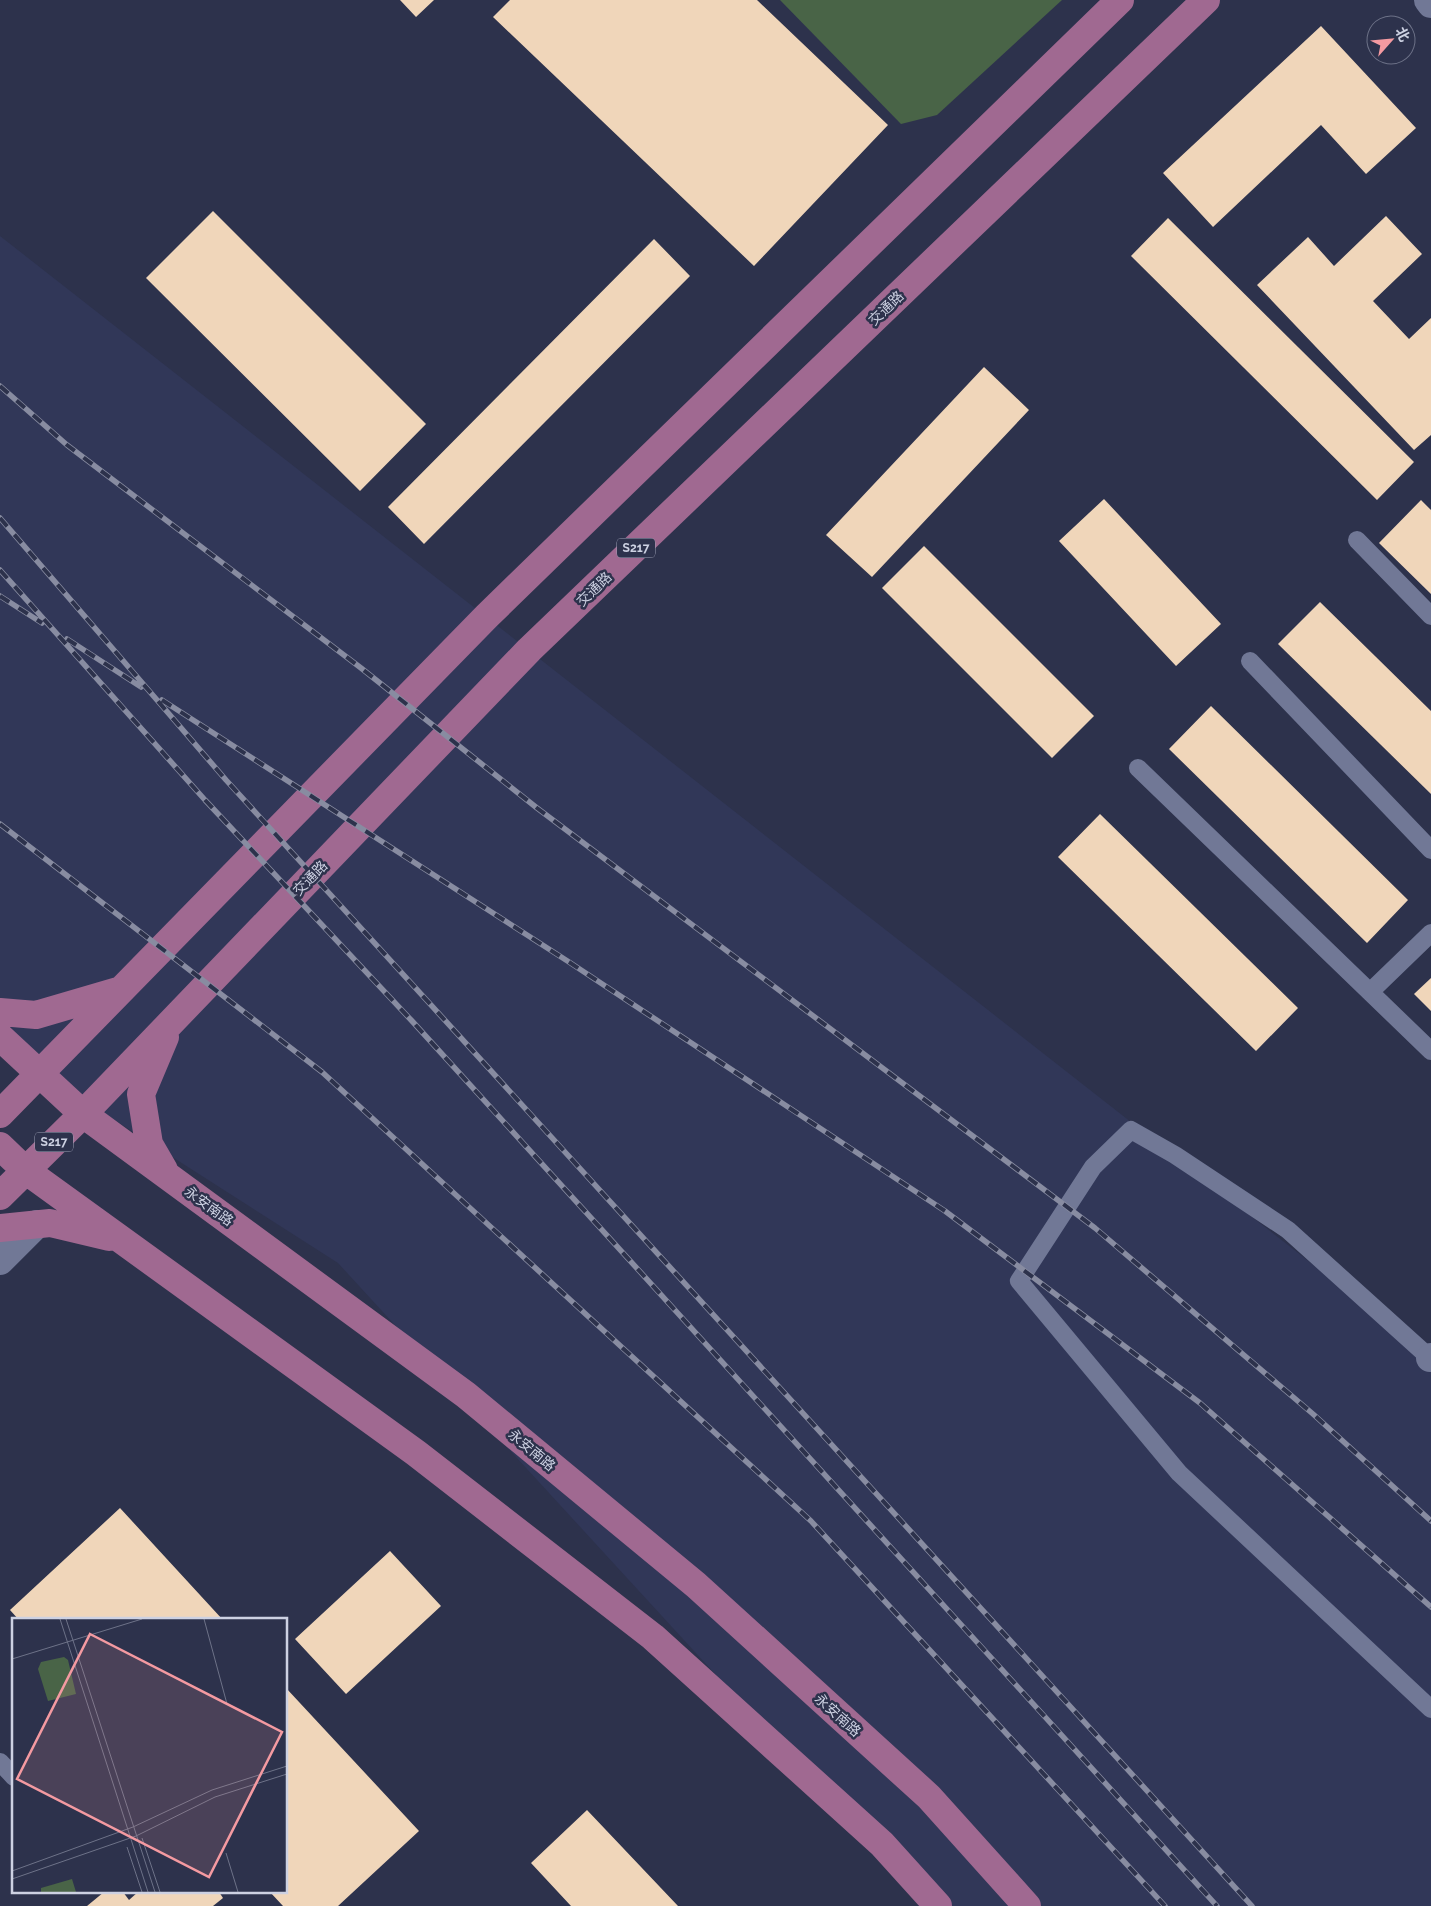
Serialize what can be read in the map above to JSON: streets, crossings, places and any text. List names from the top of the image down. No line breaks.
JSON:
{"streets":{"main road":["交通路","S217","永安南路"]},"crossings":[["交通路","永安南路"]],"north":"top right"}
